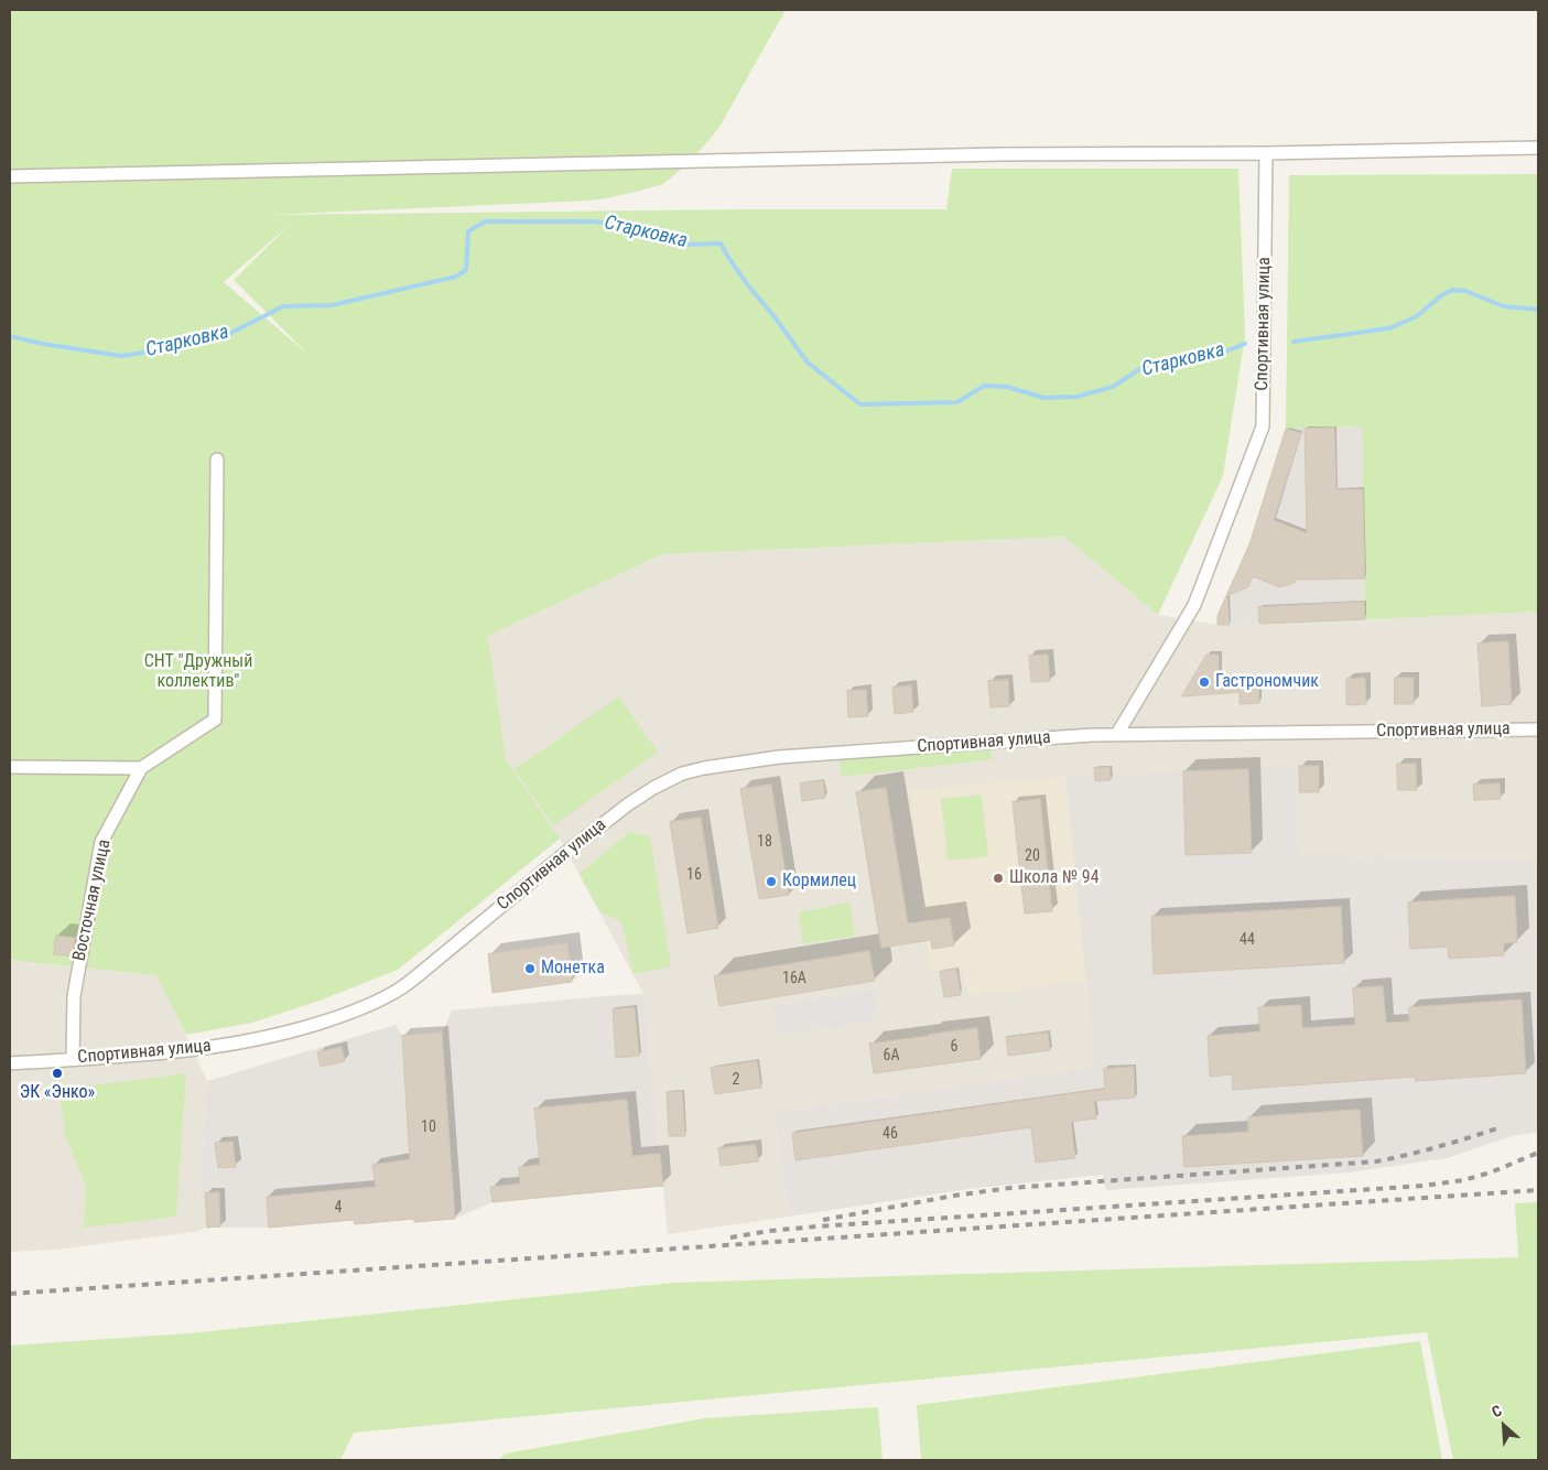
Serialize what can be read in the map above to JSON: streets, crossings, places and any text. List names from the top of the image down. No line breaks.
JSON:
{"streets":{"street":["Спортивная улица","Восточная улица"]},"crossings":[["Спортивная улица","Восточная улица"]],"water":["Старковка"],"parks":["СНТ \"Дружный коллектив\""],"places":["Гастрономчик","Школа № 94","Кормилец","Монетка","ЭК «Энко»"],"house_numbers":["18","20","16","44","16А","6","6А","2","10","46","4"],"north":"top left"}
